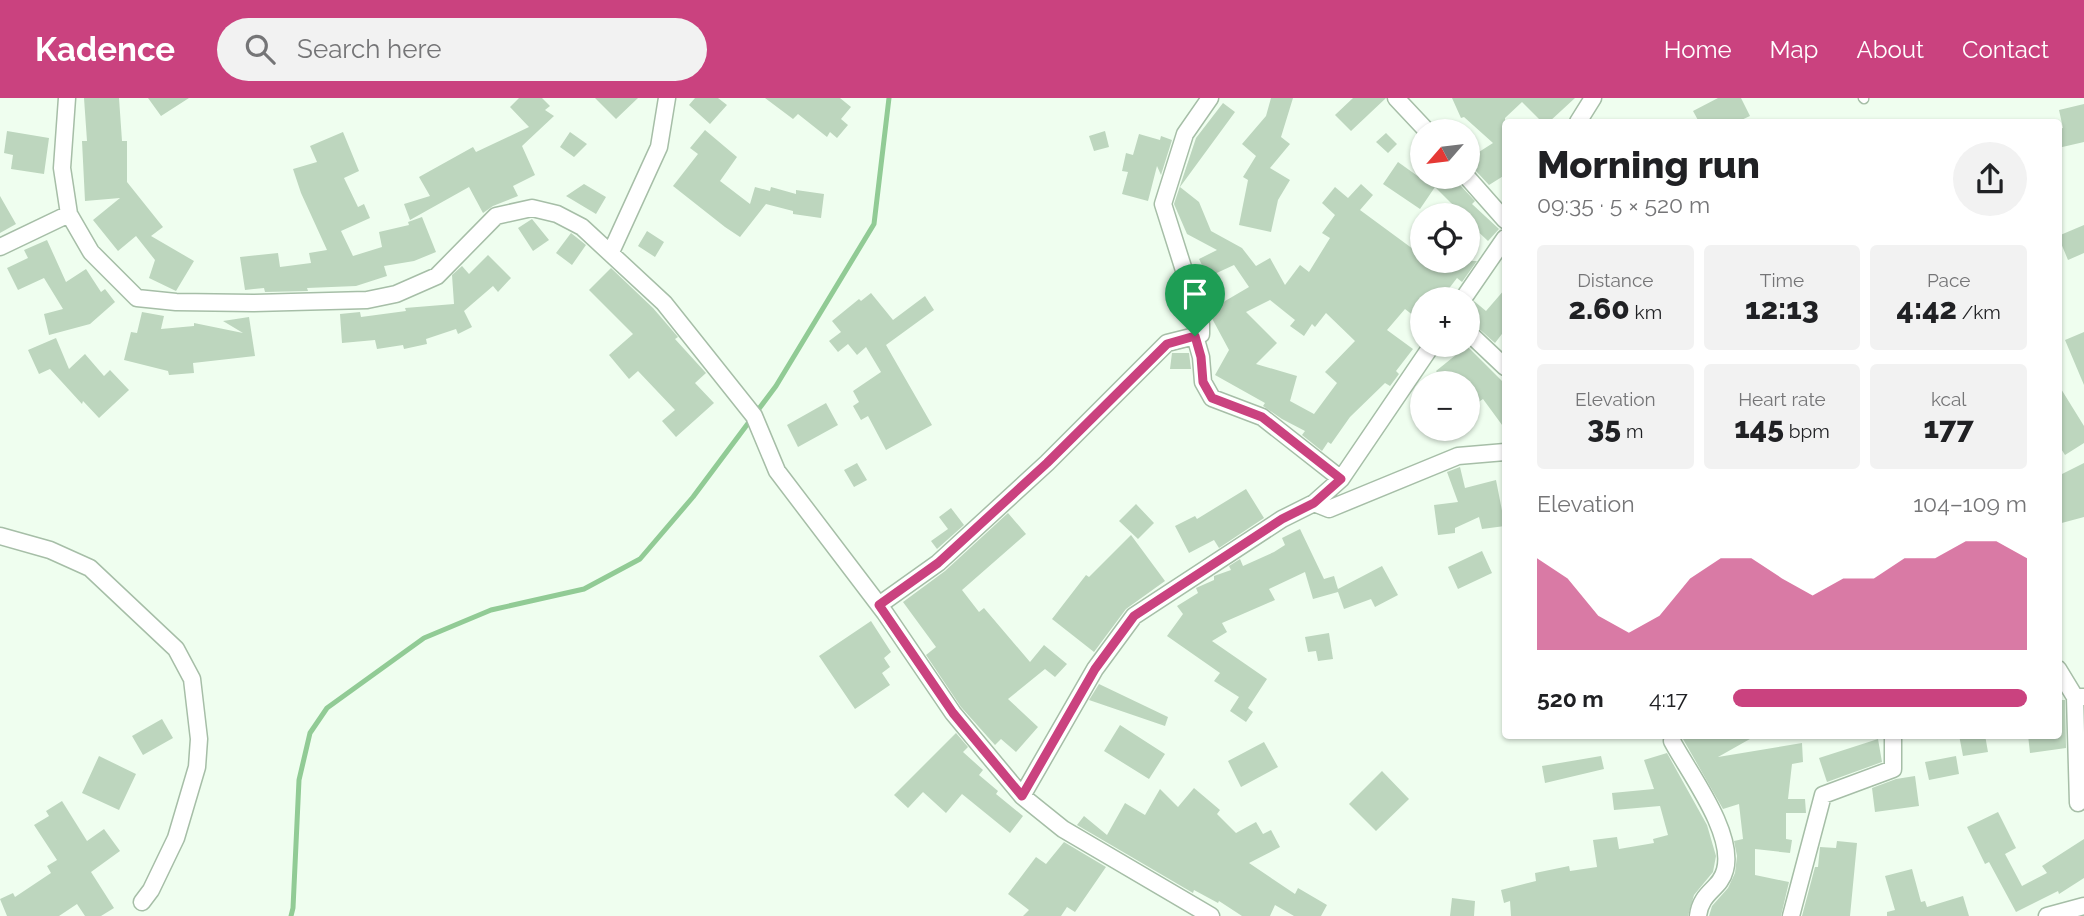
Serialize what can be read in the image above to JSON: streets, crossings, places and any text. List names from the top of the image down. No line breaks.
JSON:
{"north":"bottom left","page":{"header":"Kadence","search":"Search here","nav":["Home","Map","About","Contact"],"map_buttons":["+","−"],"heading":["Morning run","09:35 · 5 × 520 m"],"stats":[["Distance","2.60 km"],["Time","12:13"],["Pace","4:42 /km"],["Elevation","35 m"],["Heart rate","145 bpm"],["kcal","177"]],"chart":["Elevation","104–109 m"],"list":[{"name":"520 m","note":"4:17"}]}}
